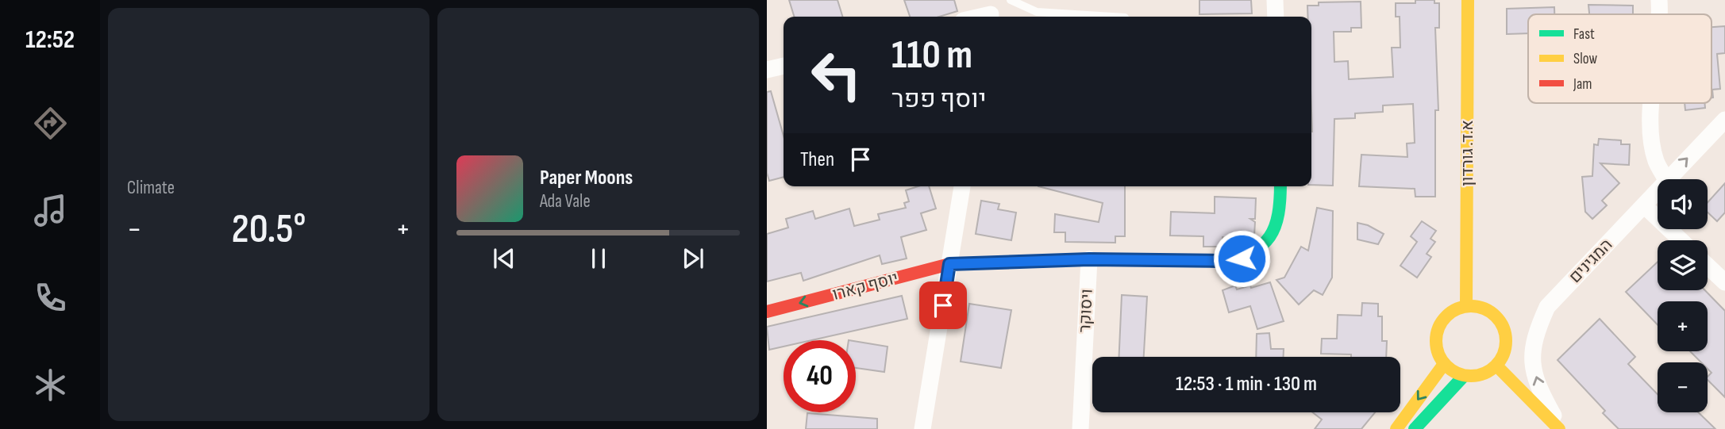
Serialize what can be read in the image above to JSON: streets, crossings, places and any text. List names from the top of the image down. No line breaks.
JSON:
{"streets":{"street":["א.ד. גורדון","המגינים","יוסף קארו","ויסוקר"]},"crossings":[["יוסף קארו","ויסוקר"]],"legend":["Fast","Slow","Jam"],"page":{"tabs":"12:52","tile":"Climate","turn":["110 m","יוסף פפר"],"then":"Then","song":["Paper Moons","Ada Vale"],"map_buttons":["+","−"],"heat":["−","20.5°","+"],"limit":"40","trip":"12:53 · 1 min · 130 m"}}
